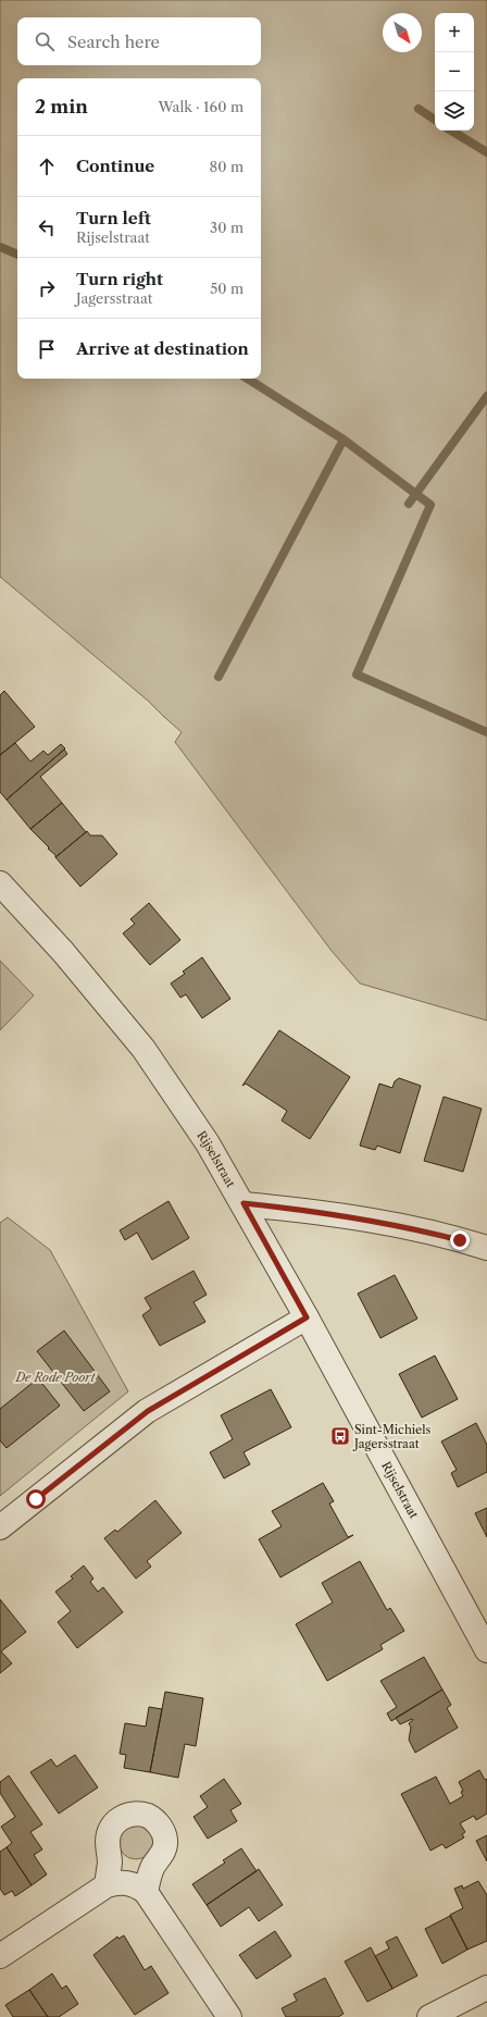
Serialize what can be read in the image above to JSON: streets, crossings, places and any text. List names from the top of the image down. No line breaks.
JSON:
{"streets":{"street":["Rijselstraat"]},"parks":["De Rode Poort"],"places":{"bus stop":["Sint-Michiels Jagersstraat"]},"north":"bottom right","page":{"map_buttons":["+","−"],"search":"Search here","heading":["2 min","Walk · 160 m"],"list":[["Continue","80 m"],["Turn left","Rijselstraat","30 m"],["Turn right","Jagersstraat","50 m"],"Arrive at destination"]}}
